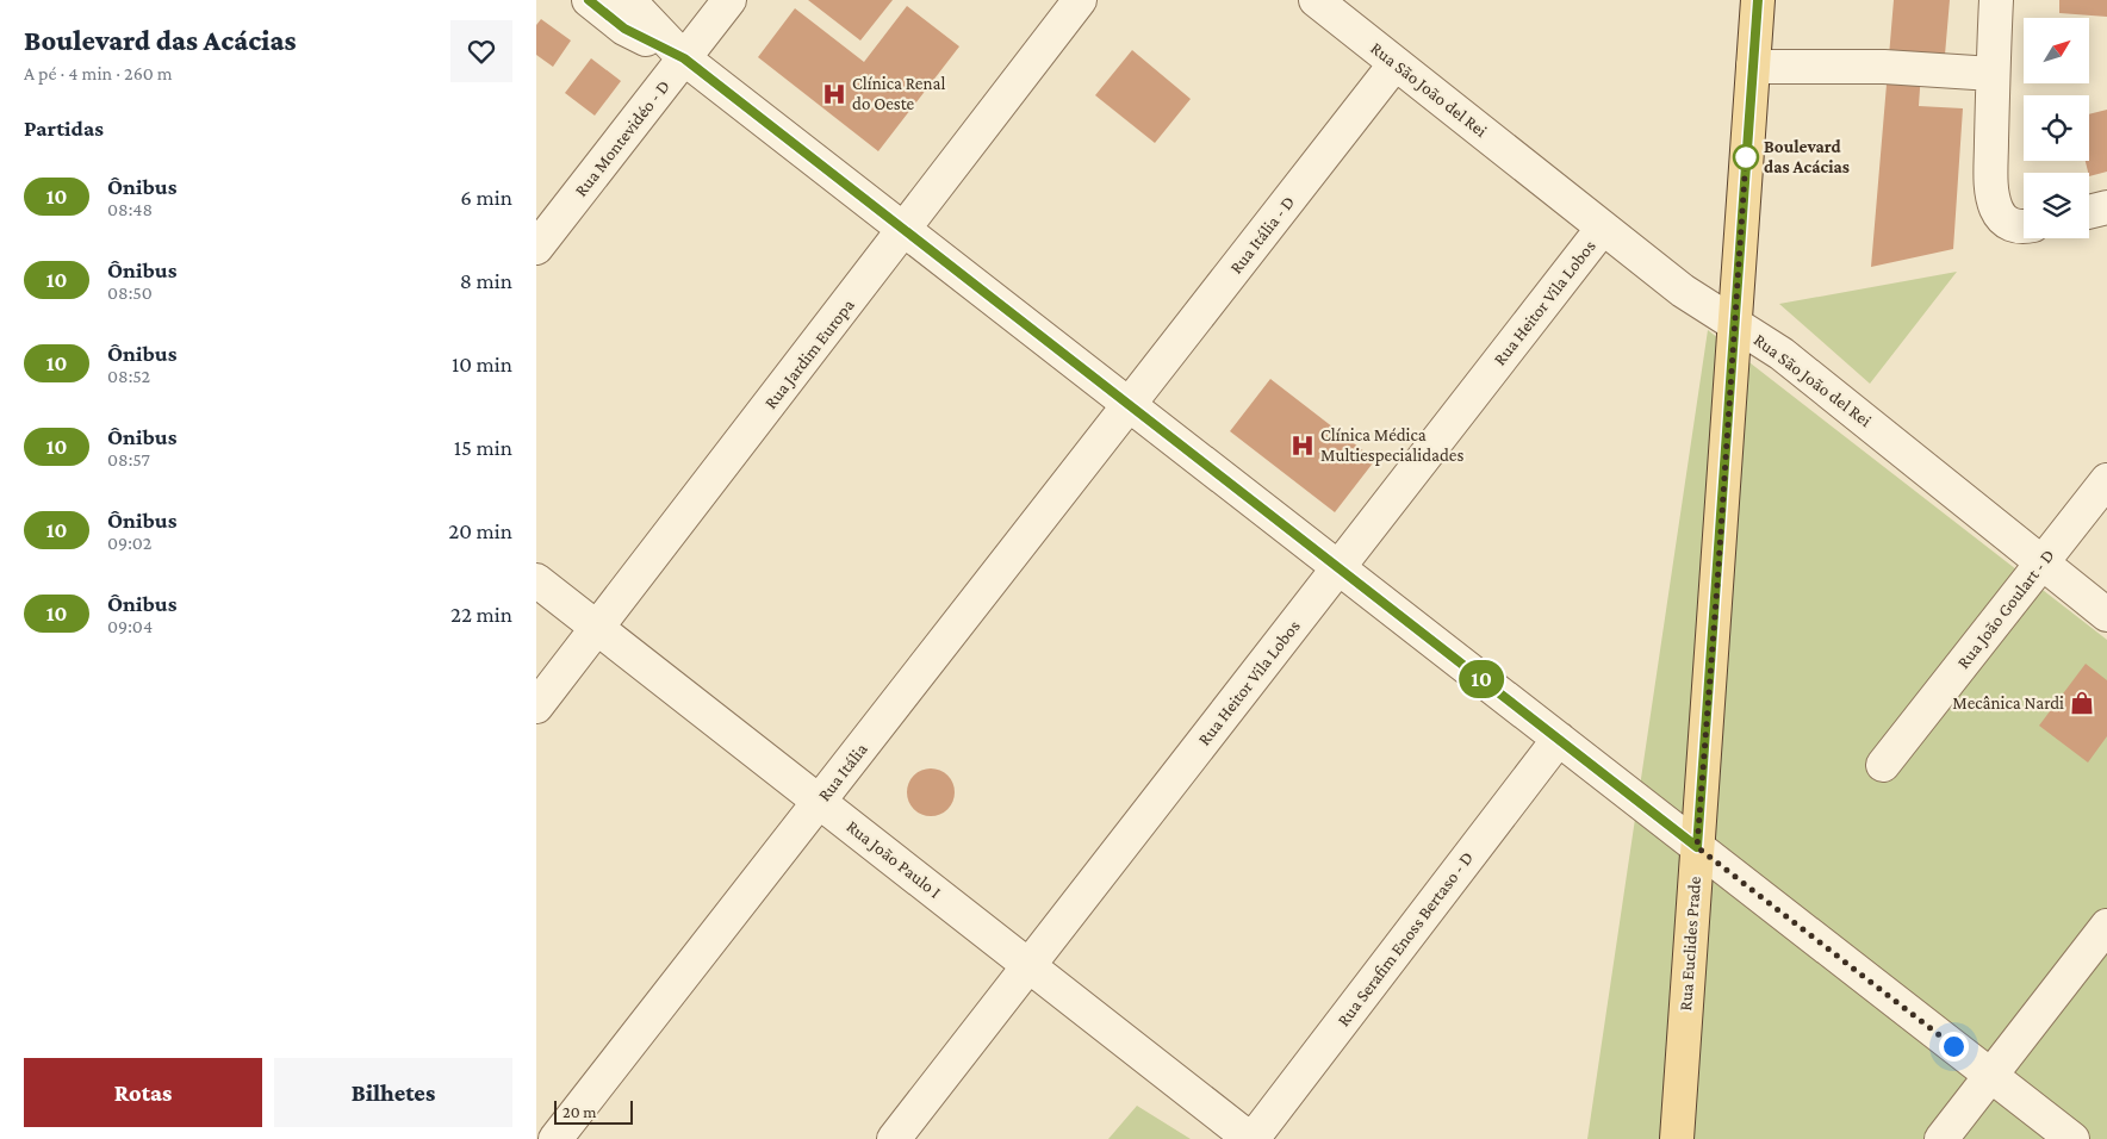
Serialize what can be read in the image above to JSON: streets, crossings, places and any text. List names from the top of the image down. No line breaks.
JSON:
{"streets":{"main road":["Rua Euclides Prade"],"street":["Rua São João del Rei","Rua Montevidéo - D","Rua Itália - D","Rua Heitor Vila Lobos","Rua Jardim Europa","Rua João Goulart - D","Rua Itália","Rua João Paulo I","Rua Serafim Enoss Bertaso - D"]},"crossings":[["Rua São João del Rei","Rua Itália - D"],["Rua São João del Rei","Rua Heitor Vila Lobos"],["Rua São João del Rei","Rua João Goulart - D"],["Rua São João del Rei","Rua Euclides Prade"],["Rua Itália - D","Rua Itália"],["Rua Heitor Vila Lobos","Rua João Paulo I"],["Rua Jardim Europa","Rua João Paulo I"],["Rua Itália","Rua João Paulo I"],["Rua João Paulo I","Rua Serafim Enoss Bertaso - D"]],"places":{"hospital":["Clínica Renal do Oeste","Clínica Médica Multiespecialidades"],"other":["Boulevard das Acácias"],"shop":["Mecânica Nardi"]},"lines":["bus line 10"],"scale_bar":"20 m","north":"top right","page":{"heading":[["Boulevard das Acácias","A pé · 4 min · 260 m"],"Partidas"],"on_map":"10","list":[{"mark":"10","name":"Ônibus","note":"08:48","value":"6 min"},{"mark":"10","name":"Ônibus","note":"08:50","value":"8 min"},{"mark":"10","name":"Ônibus","note":"08:52","value":"10 min"},{"mark":"10","name":"Ônibus","note":"08:57","value":"15 min"},{"mark":"10","name":"Ônibus","note":"09:02","value":"20 min"},{"mark":"10","name":"Ônibus","note":"09:04","value":"22 min"}],"buttons":["Rotas","Bilhetes"],"scale":"20 m"}}
